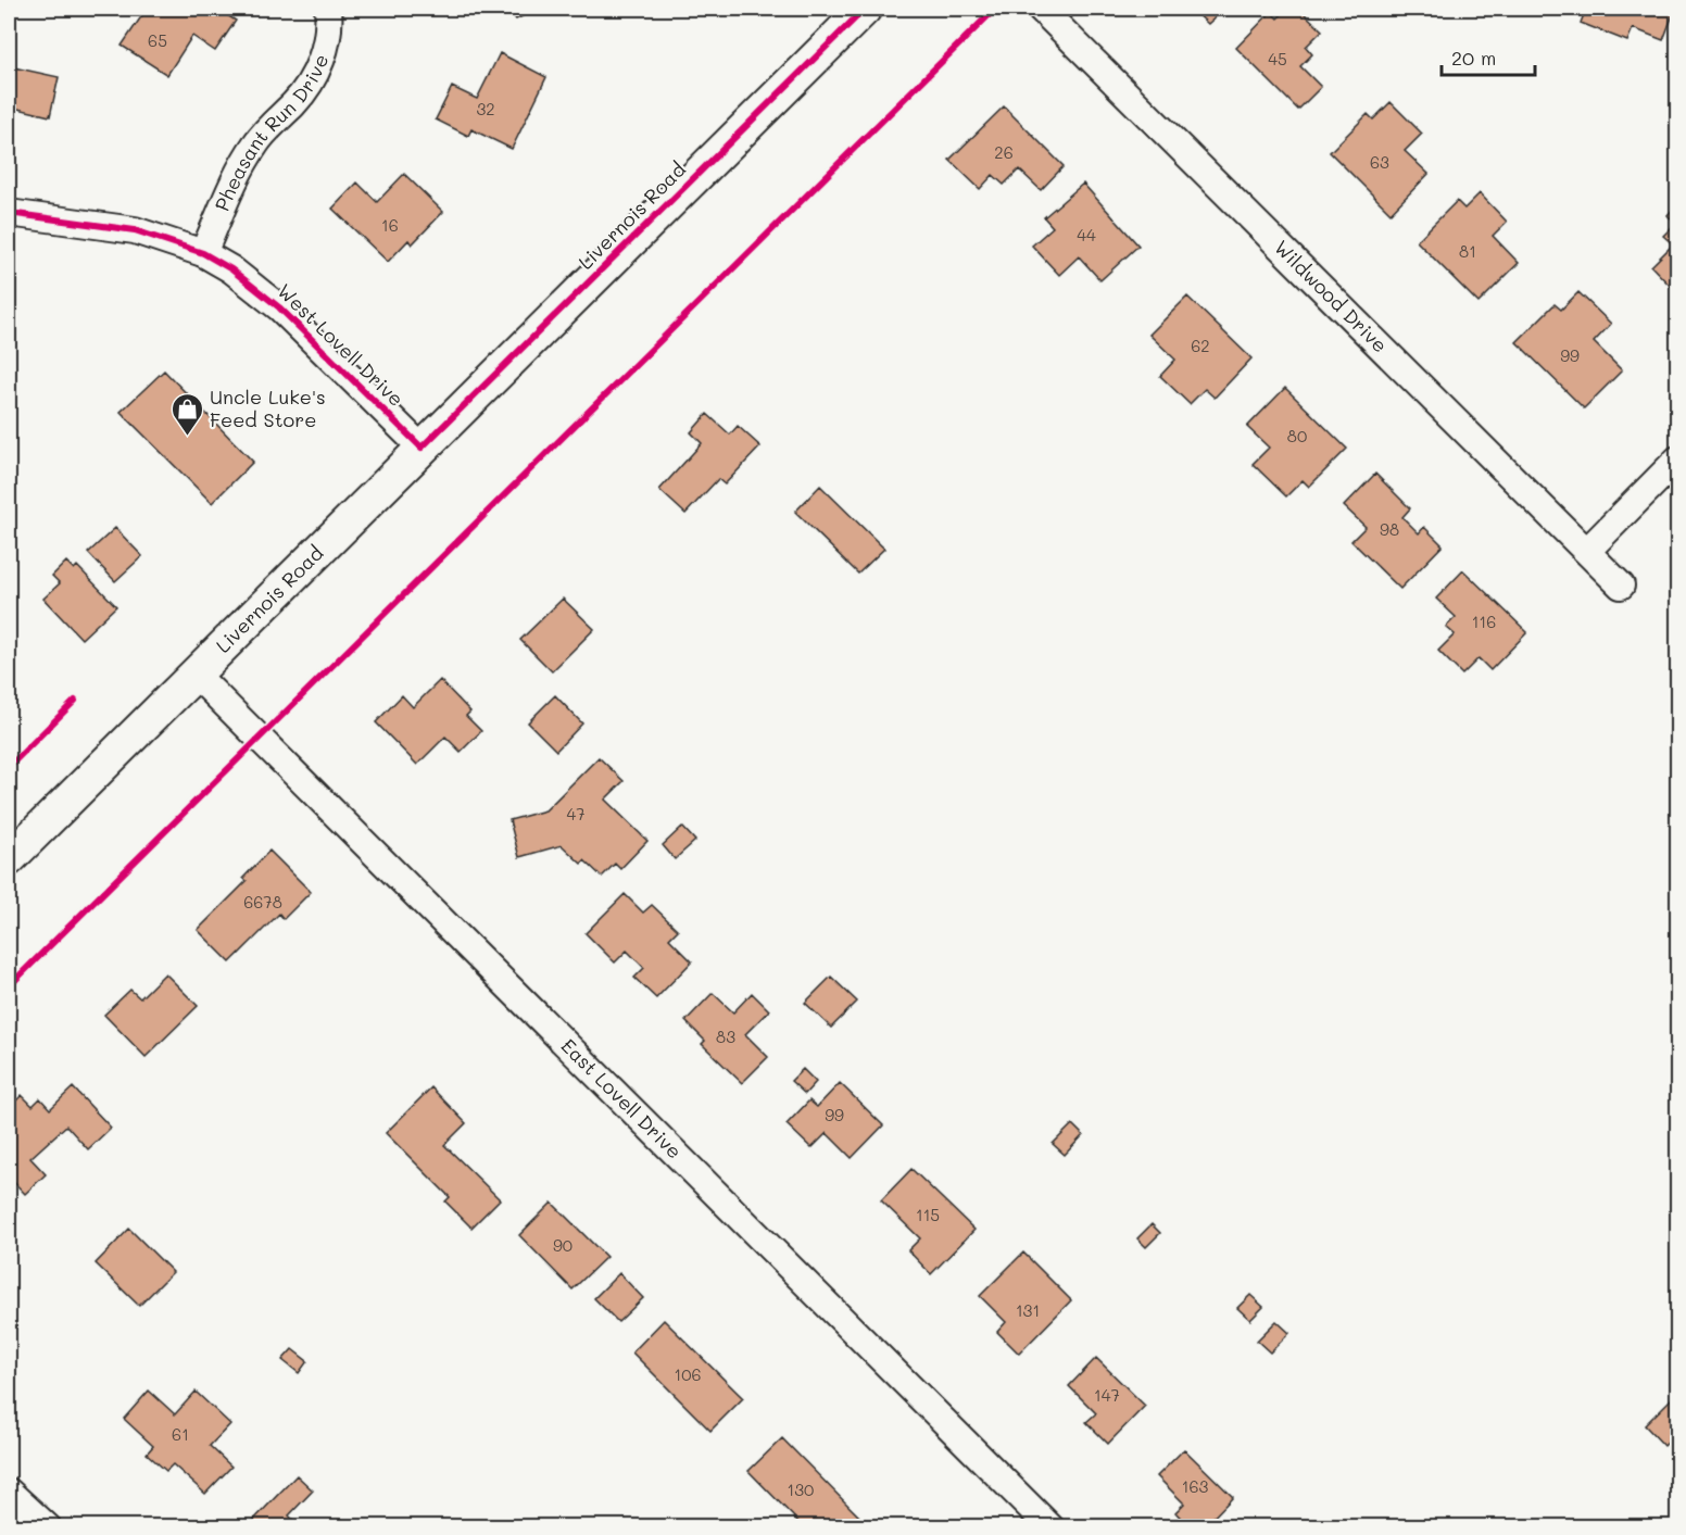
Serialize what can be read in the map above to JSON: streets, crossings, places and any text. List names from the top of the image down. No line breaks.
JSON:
{"streets":{"street":["Pheasant Run Drive","Livernois Road","Wildwood Drive","West Lovell Drive","East Lovell Drive"]},"crossings":[["Pheasant Run Drive","West Lovell Drive"],["Livernois Road","West Lovell Drive"],["Livernois Road","East Lovell Drive"]],"places":{"shop":["Uncle Luke's Feed Store"]},"house_numbers":["65","45","32","26","63","16","44","81","62","99","80","98","116","47","6678","83","99","115","90","131","106","147","61","163","130"],"scale_bar":"20 m"}
